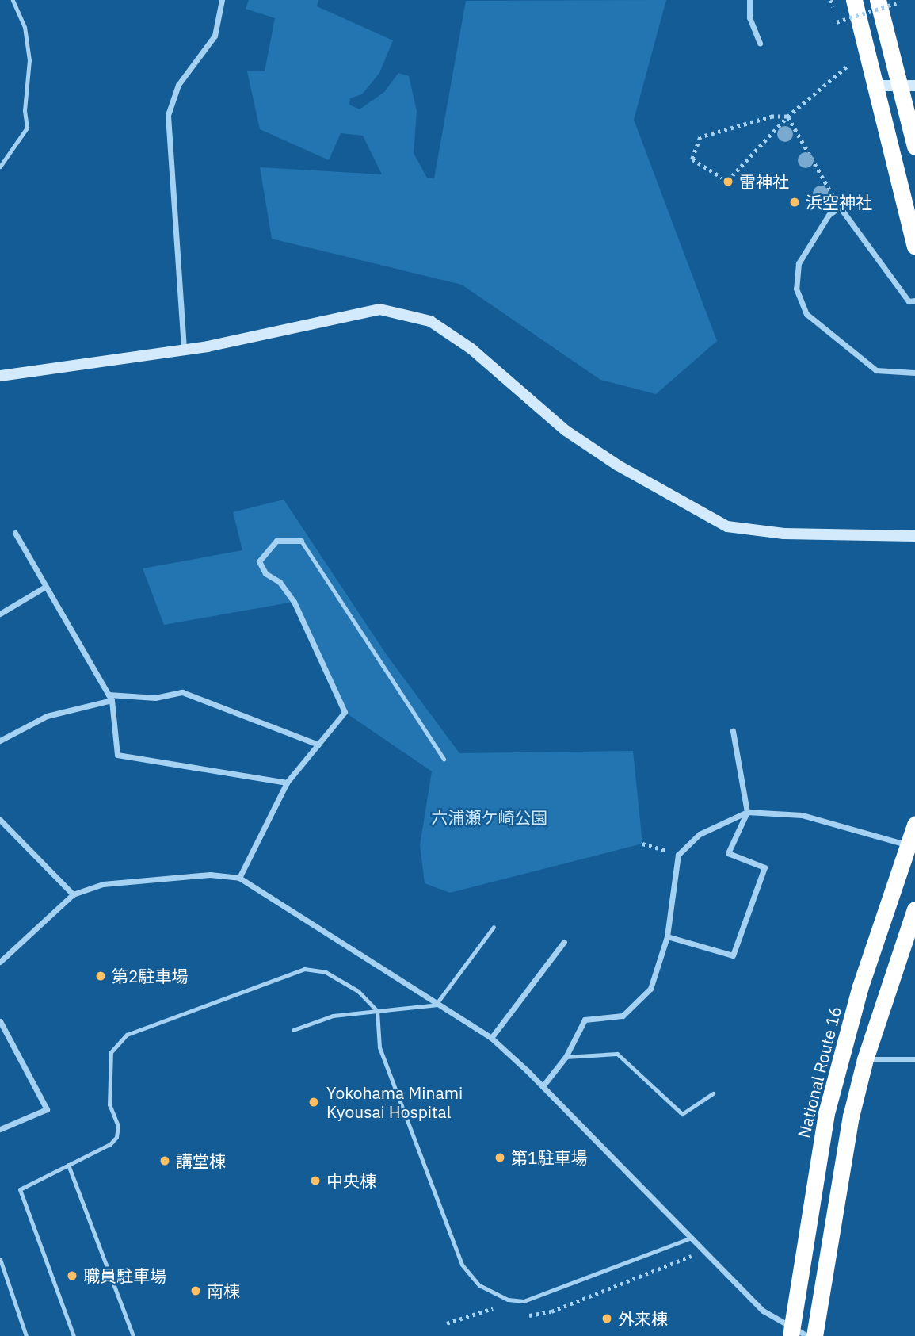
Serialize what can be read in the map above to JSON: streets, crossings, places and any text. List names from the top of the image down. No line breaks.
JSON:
{"streets":{"highway":["National Route 16"]},"parks":["六浦瀬ケ崎公園"],"places":["雷神社","浜空神社","第2駐車場","Yokohama Minami Kyousai Hospital","第1駐車場","講堂棟","中央棟","職員駐車場","南棟","外来棟"]}
